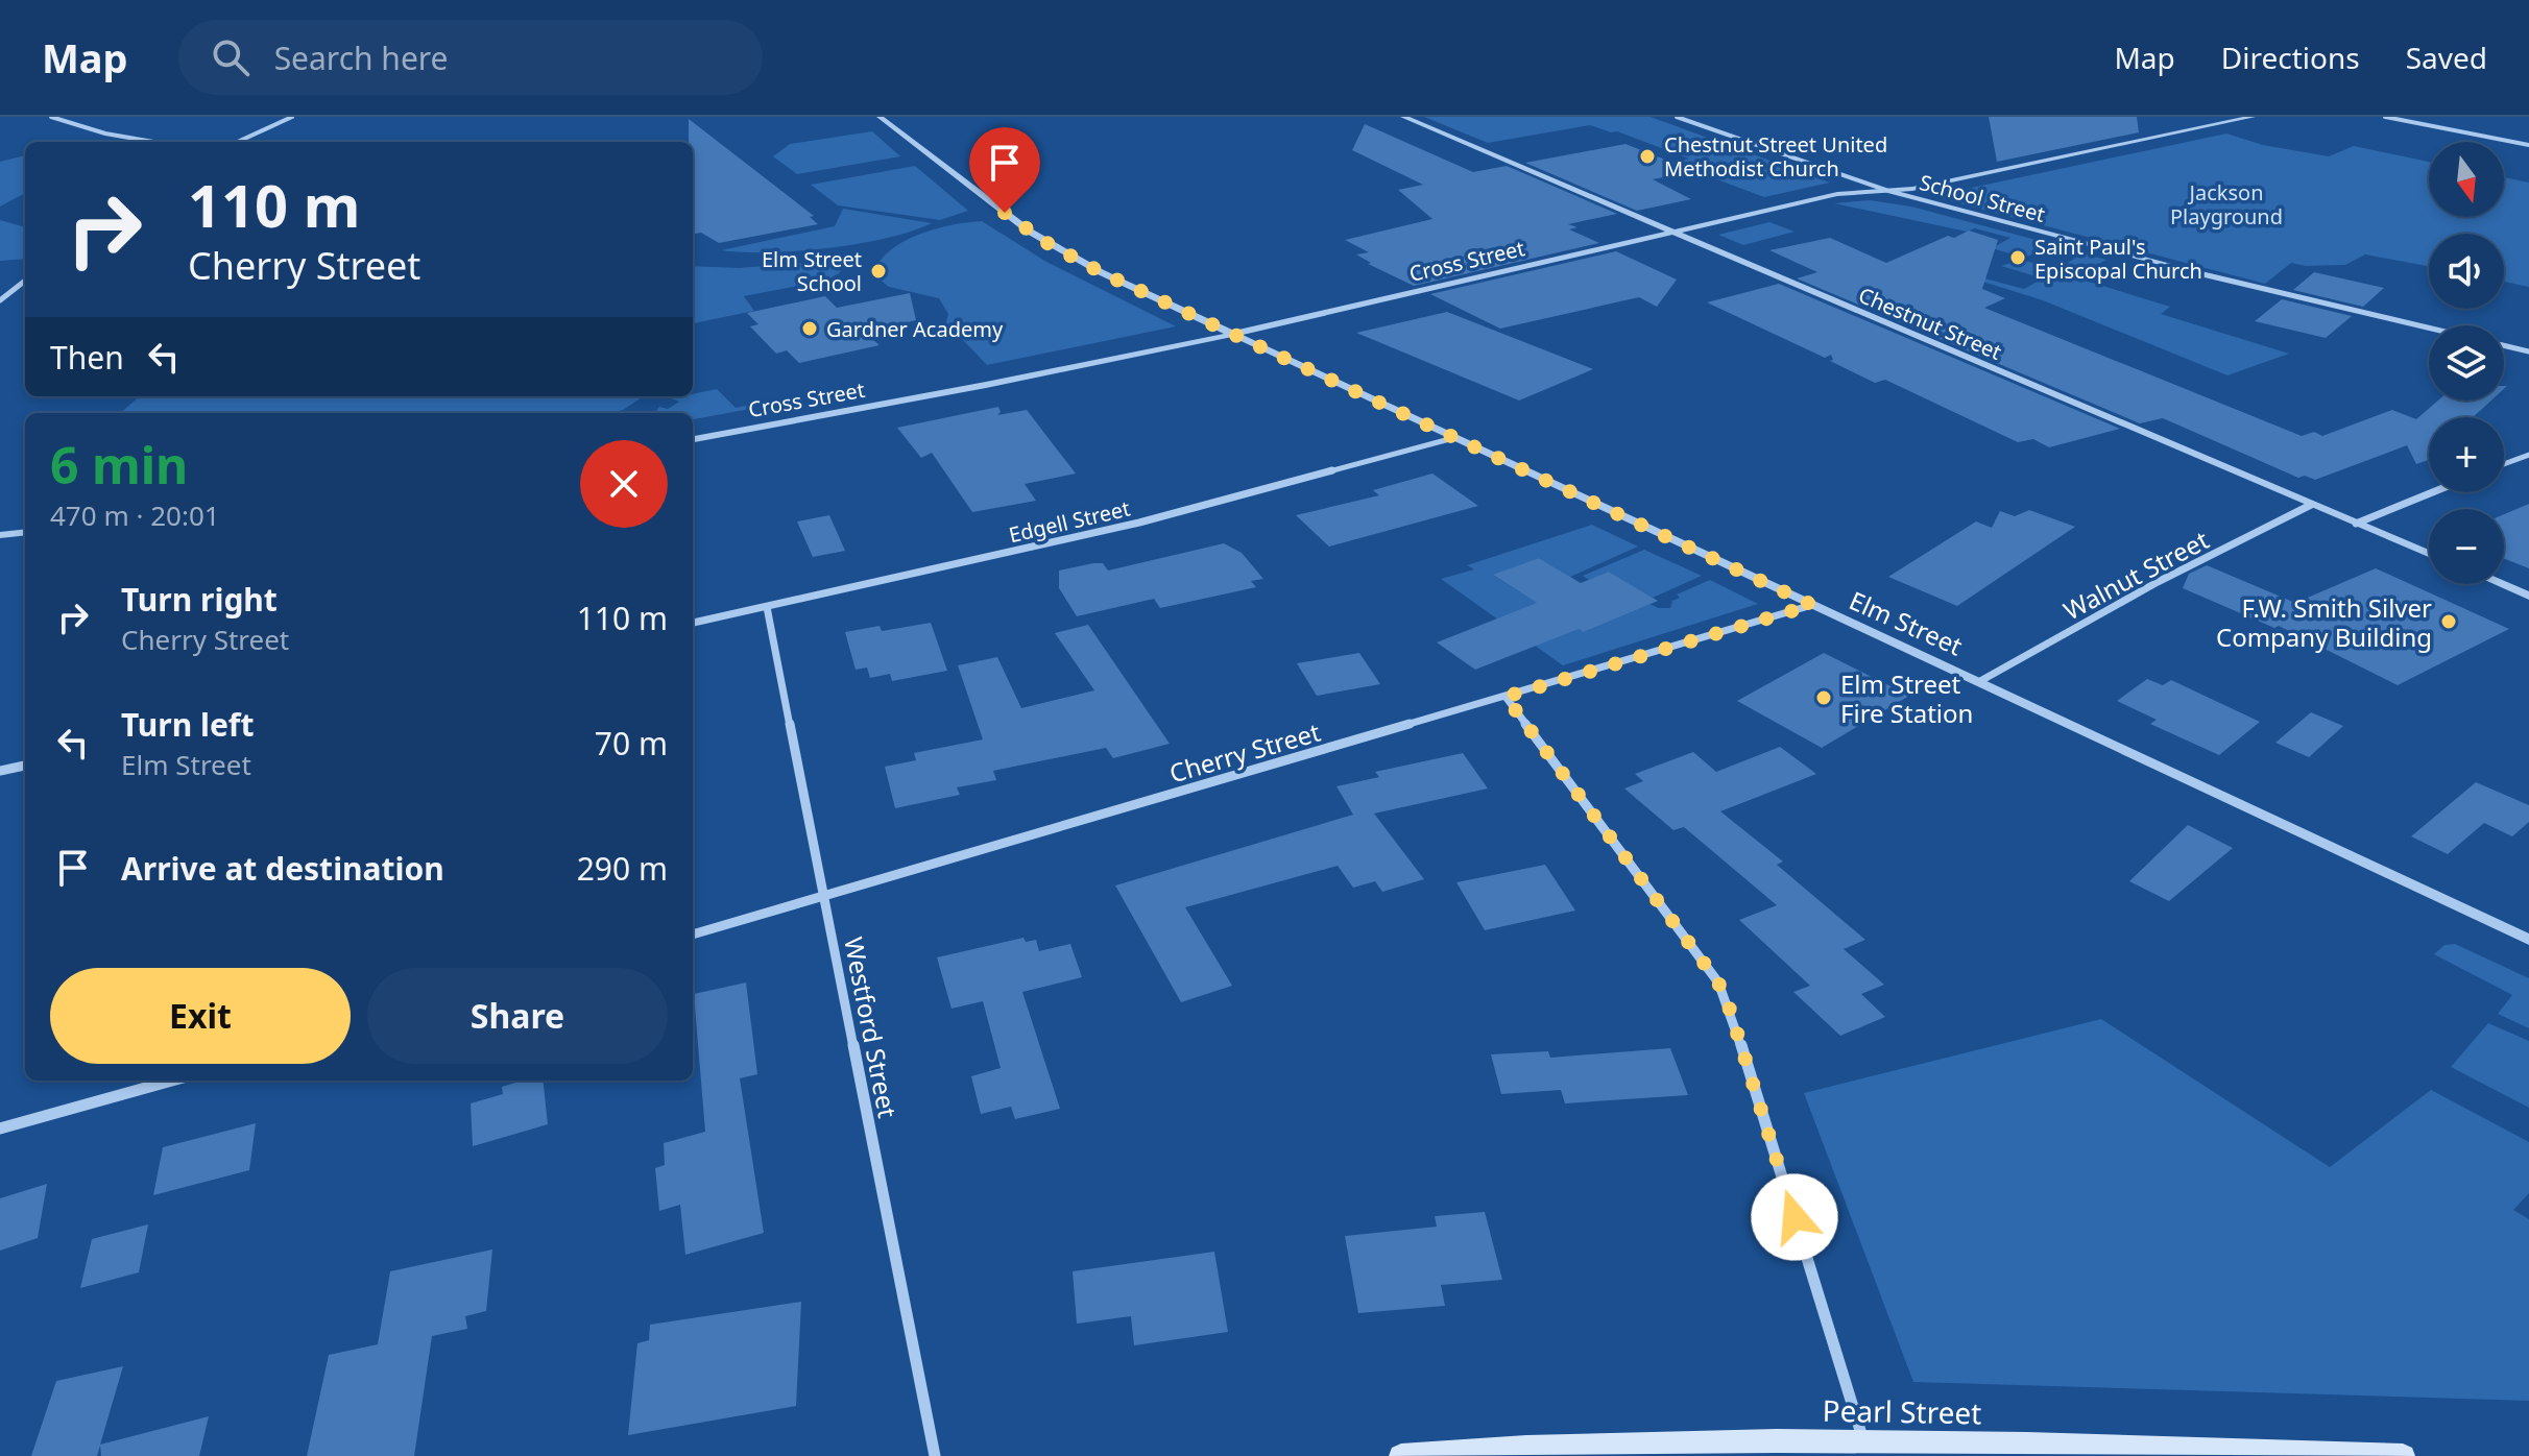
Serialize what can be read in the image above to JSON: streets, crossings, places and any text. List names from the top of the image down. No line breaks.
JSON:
{"streets":{"main road":["Pearl Street"],"street":["School Street","Cross Street","Chestnut Street","Edgell Street","Walnut Street","Elm Street","Cherry Street","Westford Street"]},"crossings":[["School Street","Cross Street"],["Cross Street","Chestnut Street"],["Cross Street","Elm Street"],["Chestnut Street","Walnut Street"],["Edgell Street","Elm Street"],["Edgell Street","Westford Street"],["Walnut Street","Elm Street"],["Elm Street","Cherry Street"],["Cherry Street","Westford Street"]],"parks":["Jackson Playground"],"places":["Chestnut Street United Methodist Church","Saint Paul's Episcopal Church","Elm Street School","Gardner Academy","F.W. Smith Silver Company Building","Elm Street Fire Station"],"north":"bottom","page":{"header":"Map","search":"Search here","nav":["Map","Directions","Saved"],"map_buttons":["+","−"],"turn":["110 m","Cherry Street"],"then":"Then","heading":["6 min","470 m · 20:01"],"list":[{"name":"Turn right","note":"Cherry Street","value":"110 m"},{"name":"Turn left","note":"Elm Street","value":"70 m"},{"name":"Arrive at destination","value":"290 m"}],"buttons":["Exit","Share"]}}
